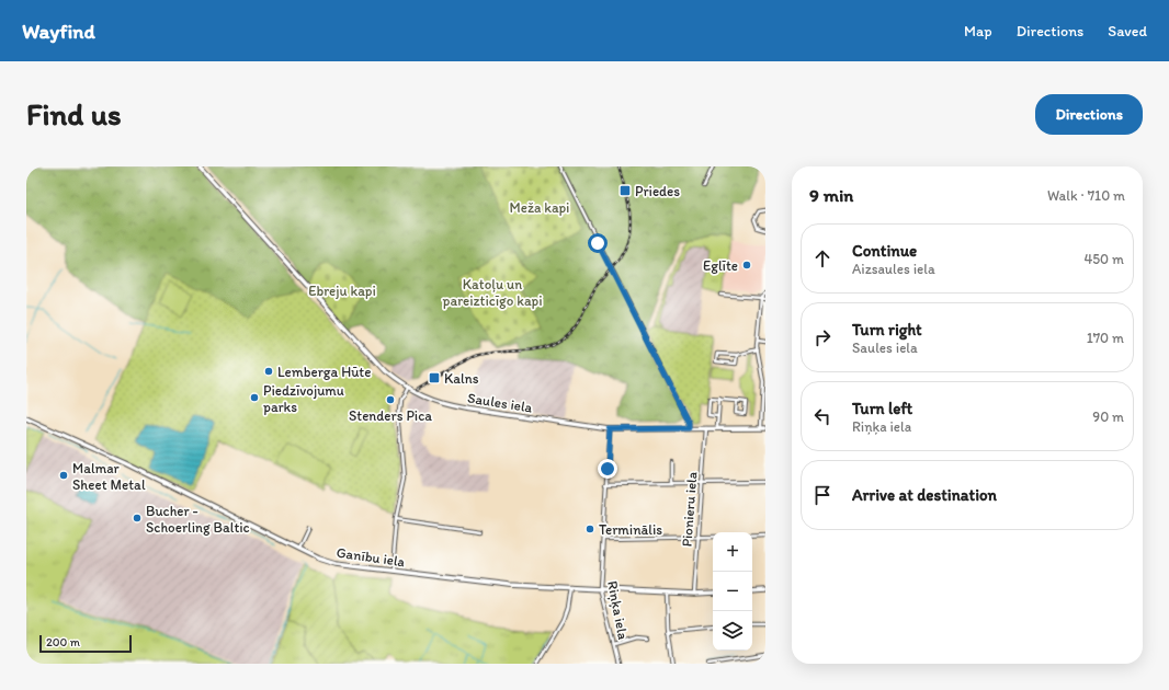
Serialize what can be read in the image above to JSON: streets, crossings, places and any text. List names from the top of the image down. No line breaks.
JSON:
{"streets":{"street":["Saules iela","Pionieru iela","Ganību iela","Riņķa iela"]},"crossings":[["Saules iela","Pionieru iela"],["Saules iela","Riņķa iela"],["Pionieru iela","Ganību iela"],["Ganību iela","Riņķa iela"]],"parks":["Meža kapi","Katoļu un pareizticīgo kapi","Ebreju kapi"],"places":{"transit":["Priedes","Kalns"],"other":["Eglīte","Lemberga Hūte","Piedzīvojumu parks","Stenders Pica","Malmar Sheet Metal","Bucher - Schoerling Baltic","Terminālis"]},"scale_bar":"200 m","page":{"header":"Wayfind","nav":["Map","Directions","Saved"],"buttons":"Directions","title":"Find us","heading":["9 min","Walk · 710 m"],"list":[["Continue","Aizsaules iela","450 m"],["Turn right","Saules iela","170 m"],["Turn left","Riņķa iela","90 m"],"Arrive at destination"],"map_buttons":["+","−"],"scale":"200 m"}}
